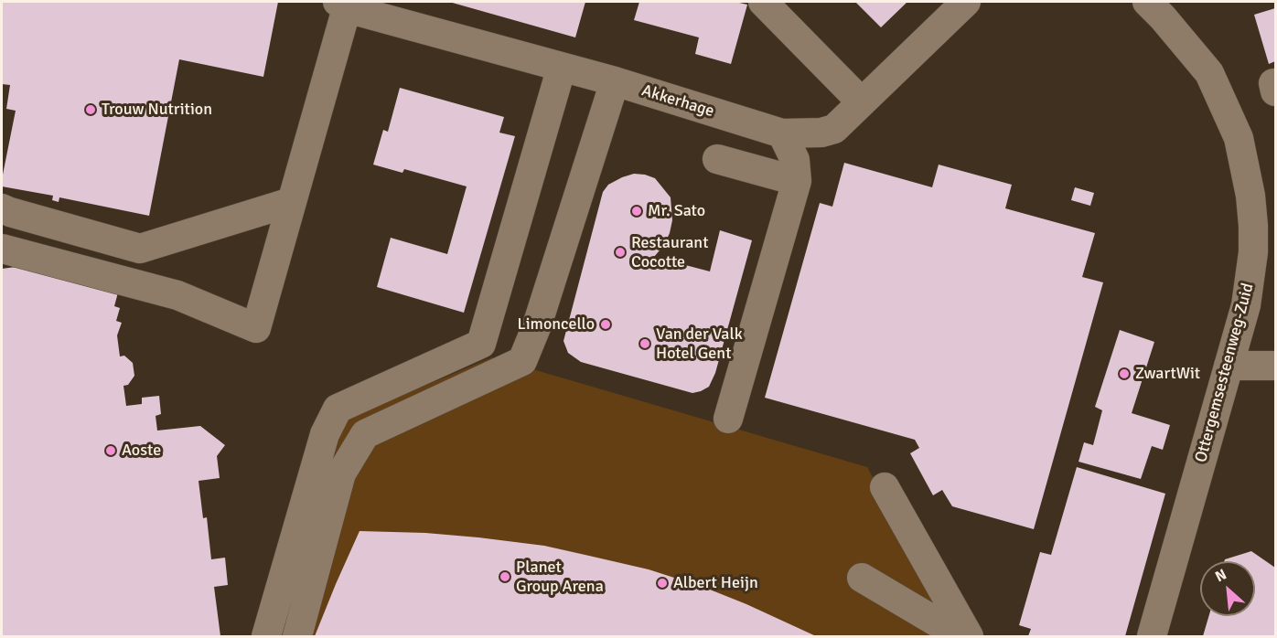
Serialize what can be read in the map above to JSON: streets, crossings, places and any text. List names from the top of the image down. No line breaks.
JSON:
{"streets":{"street":["Akkerhage","Ottergemsesteenweg-Zuid"]},"places":["Trouw Nutrition","Mr. Sato","Restaurant Cocotte","Limoncello","Van der Valk Hotel Gent","ZwartWit","Aoste","Planet Group Arena","Albert Heijn"],"north":"top left"}
